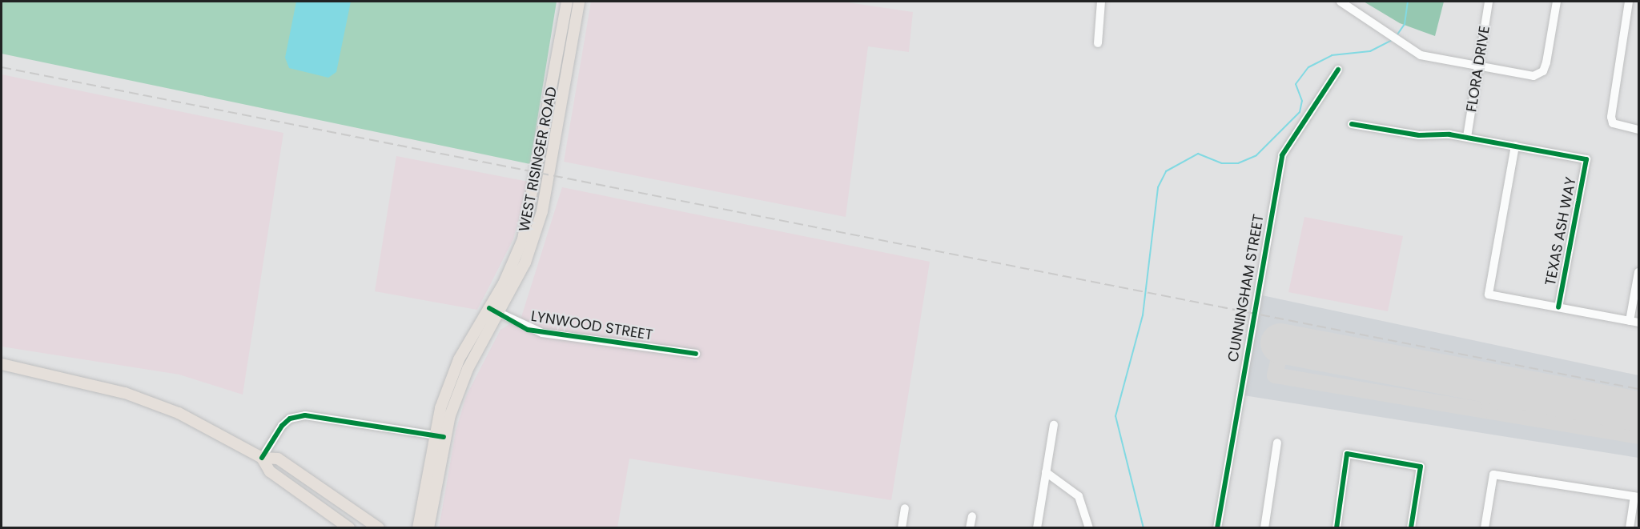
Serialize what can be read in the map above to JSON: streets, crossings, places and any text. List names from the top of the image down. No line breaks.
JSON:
{"streets":{"main road":["WEST RISINGER ROAD"],"street":["FLORA DRIVE","TEXAS ASH WAY","CUNNINGHAM STREET","LYNWOOD STREET"]},"crossings":[["WEST RISINGER ROAD","LYNWOOD STREET"]]}
